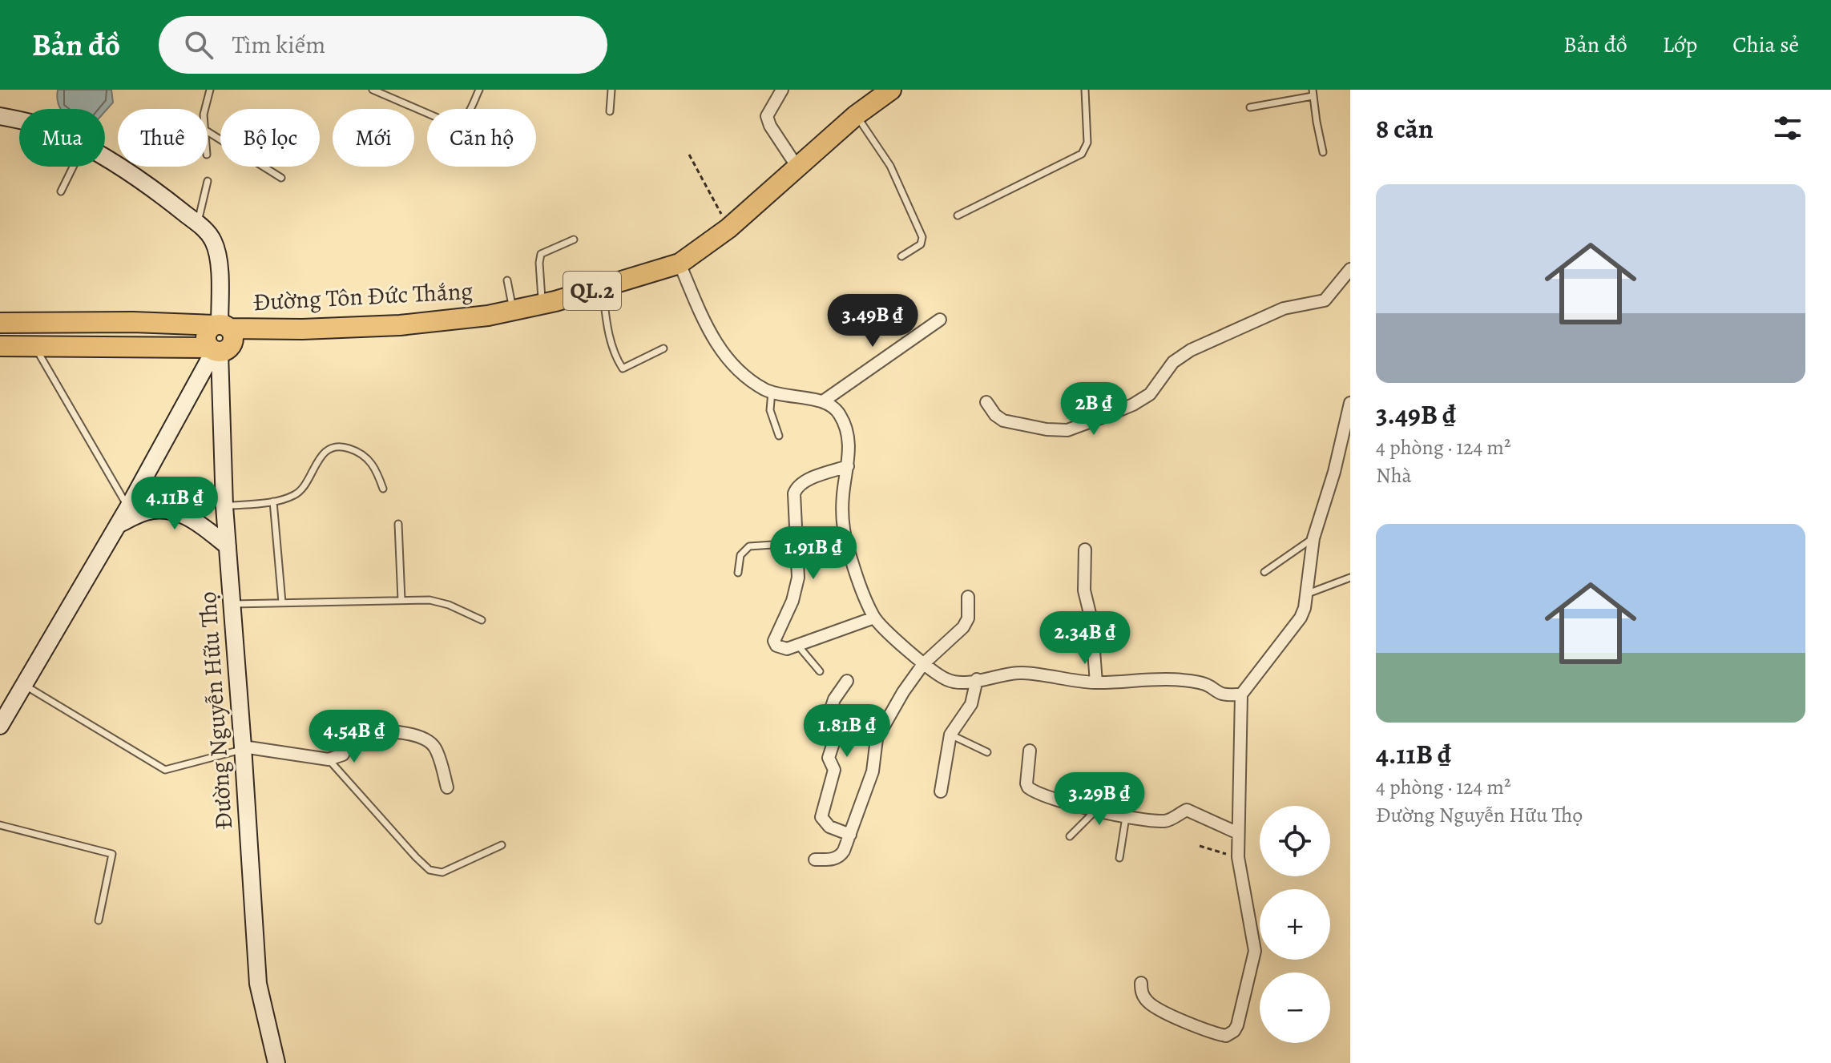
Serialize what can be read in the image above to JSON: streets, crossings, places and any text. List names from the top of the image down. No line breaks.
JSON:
{"streets":{"highway":["QL.2","Đường Tôn Đức Thắng"],"main road":["Đường Nguyễn Hữu Thọ"]},"crossings":[["QL.2","Đường Tôn Đức Thắng"]],"page":{"header":"Bản đồ","search":"Tìm kiếm","nav":["Bản đồ","Lớp","Chia sẻ"],"heading":"8 căn","chip":["Mua","Thuê","Bộ lọc","Mới","Căn hộ"],"list":[{"name":"3.49B ₫","note":"4 phòng · 124 m² · Nhà"},{"name":"4.11B ₫","note":"4 phòng · 124 m² · Đường Nguyễn Hữu Thọ"}],"price":["3.49B ₫","2B ₫","4.11B ₫","1.91B ₫","2.34B ₫","1.81B ₫","4.54B ₫","3.29B ₫"],"map_buttons":["+","−"]}}
